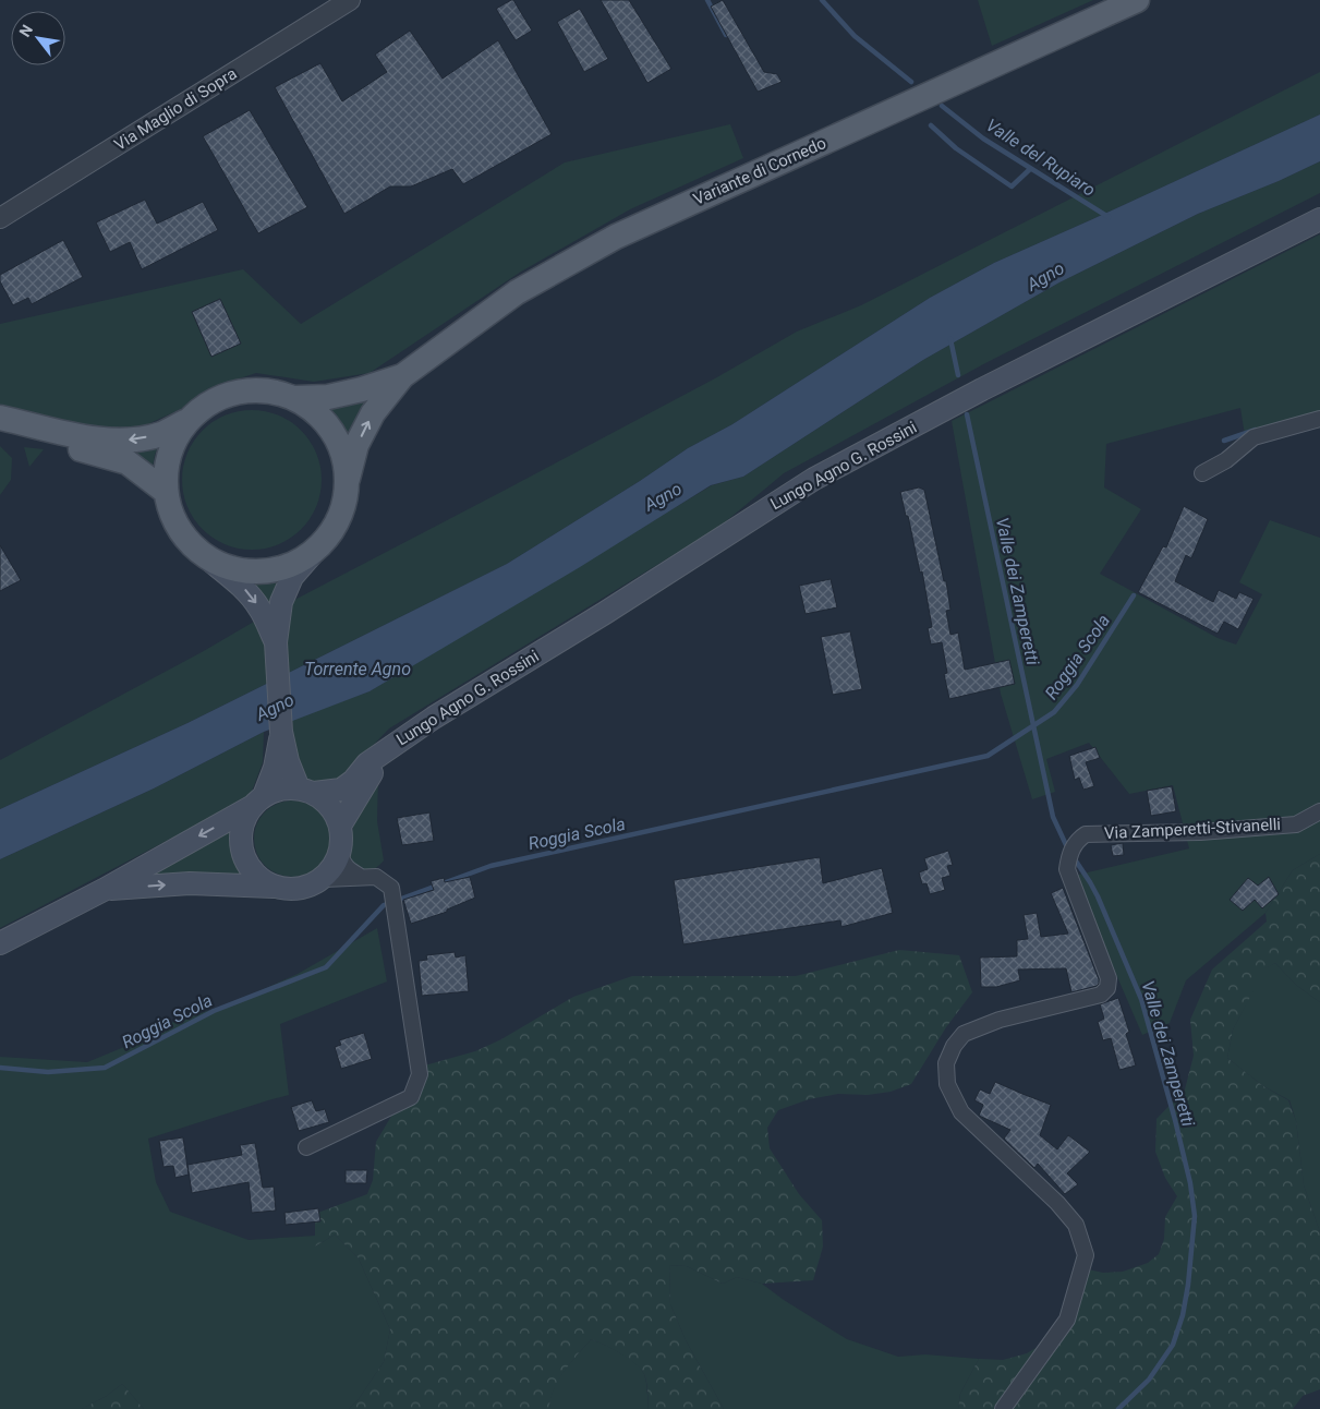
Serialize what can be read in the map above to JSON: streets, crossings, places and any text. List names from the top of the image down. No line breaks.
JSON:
{"streets":{"main road":["Variante di Cornedo","Lungo Agno G. Rossini"],"street":["Via Maglio di Sopra","Via Zamperetti-Stivanelli"]},"water":["Valle del Rupiaro","Agno","Valle dei Zamperetti","Roggia Scola","Torrente Agno"],"north":"top left"}
